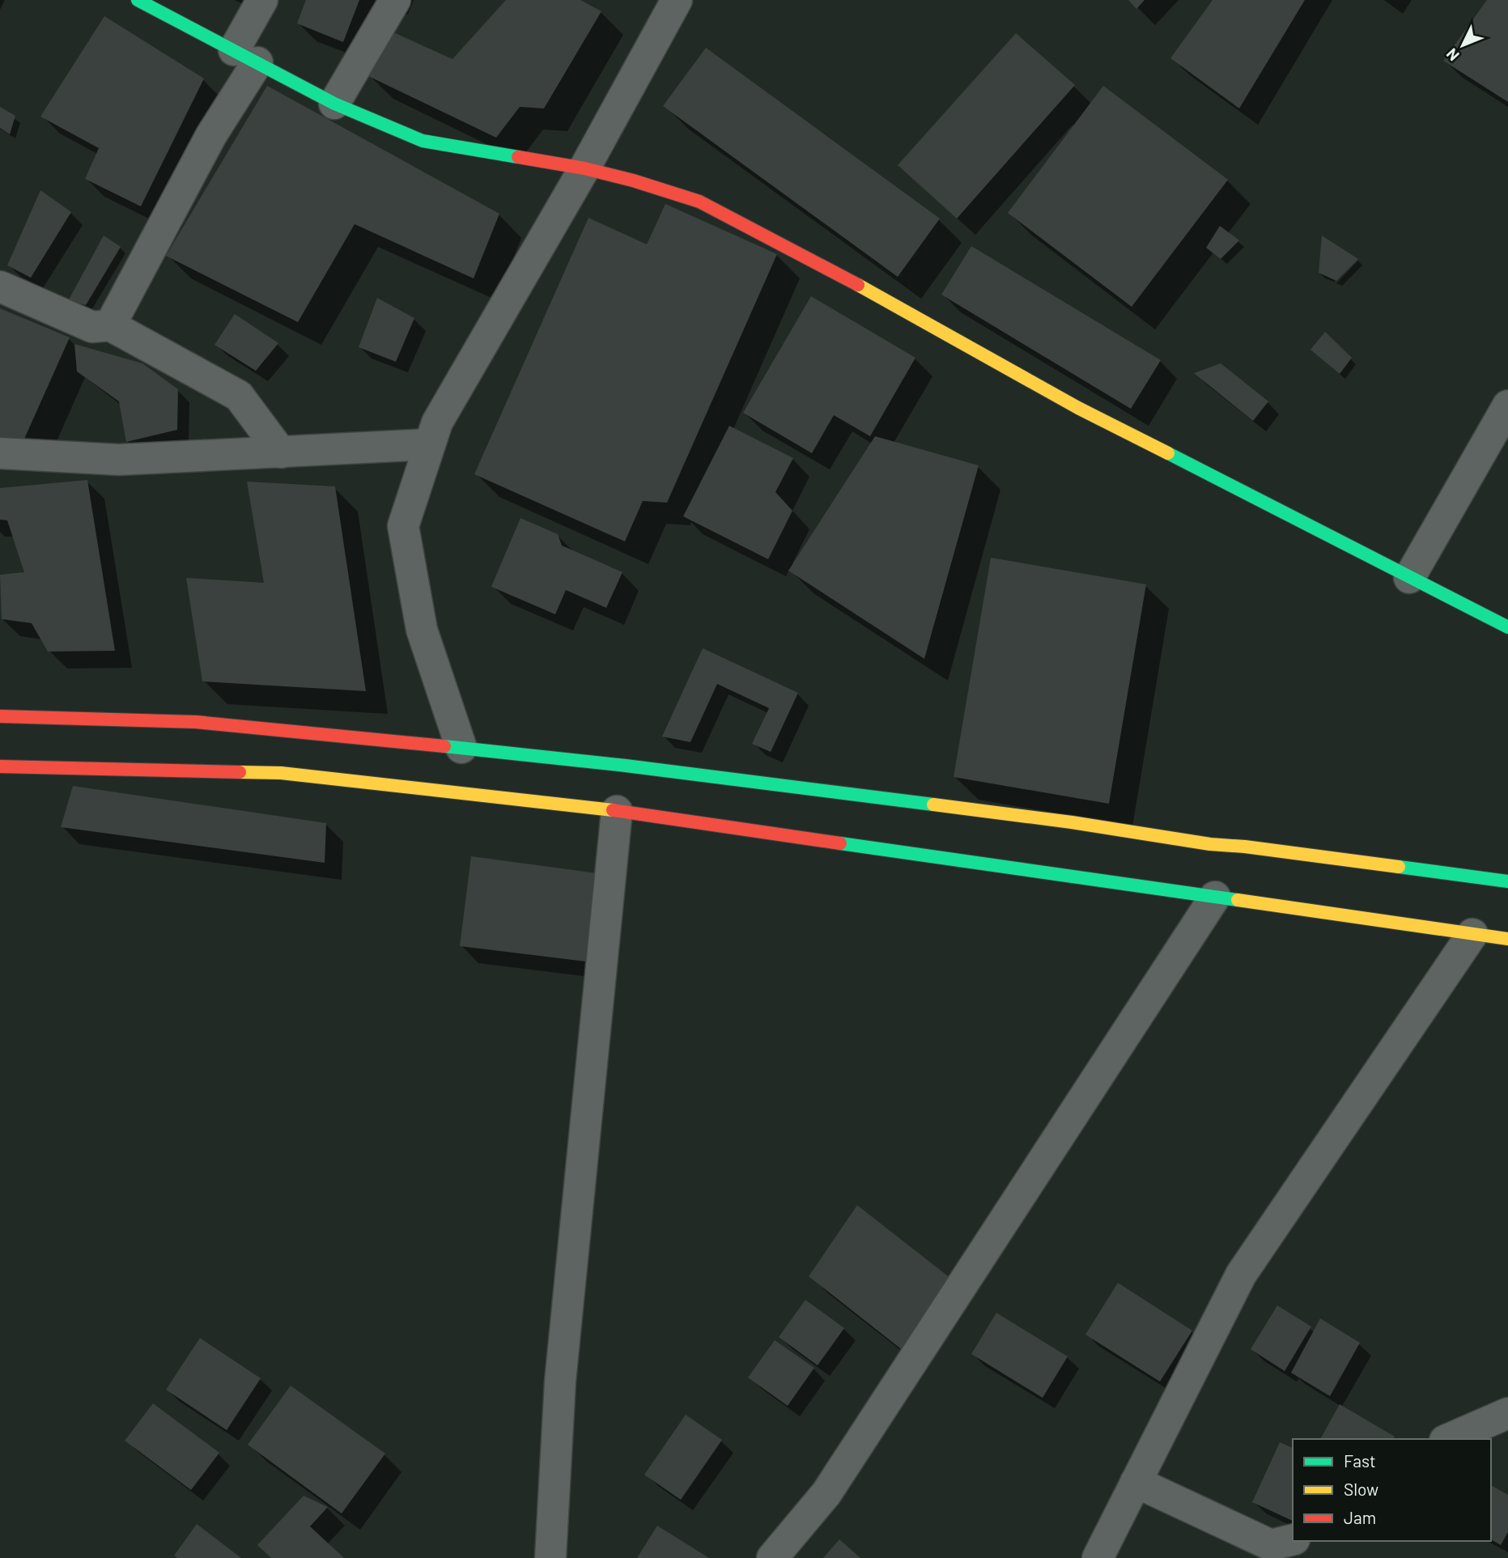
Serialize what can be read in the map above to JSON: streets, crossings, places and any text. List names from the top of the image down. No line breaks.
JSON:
{"legend":["Fast","Slow","Jam"],"north":"bottom left"}
